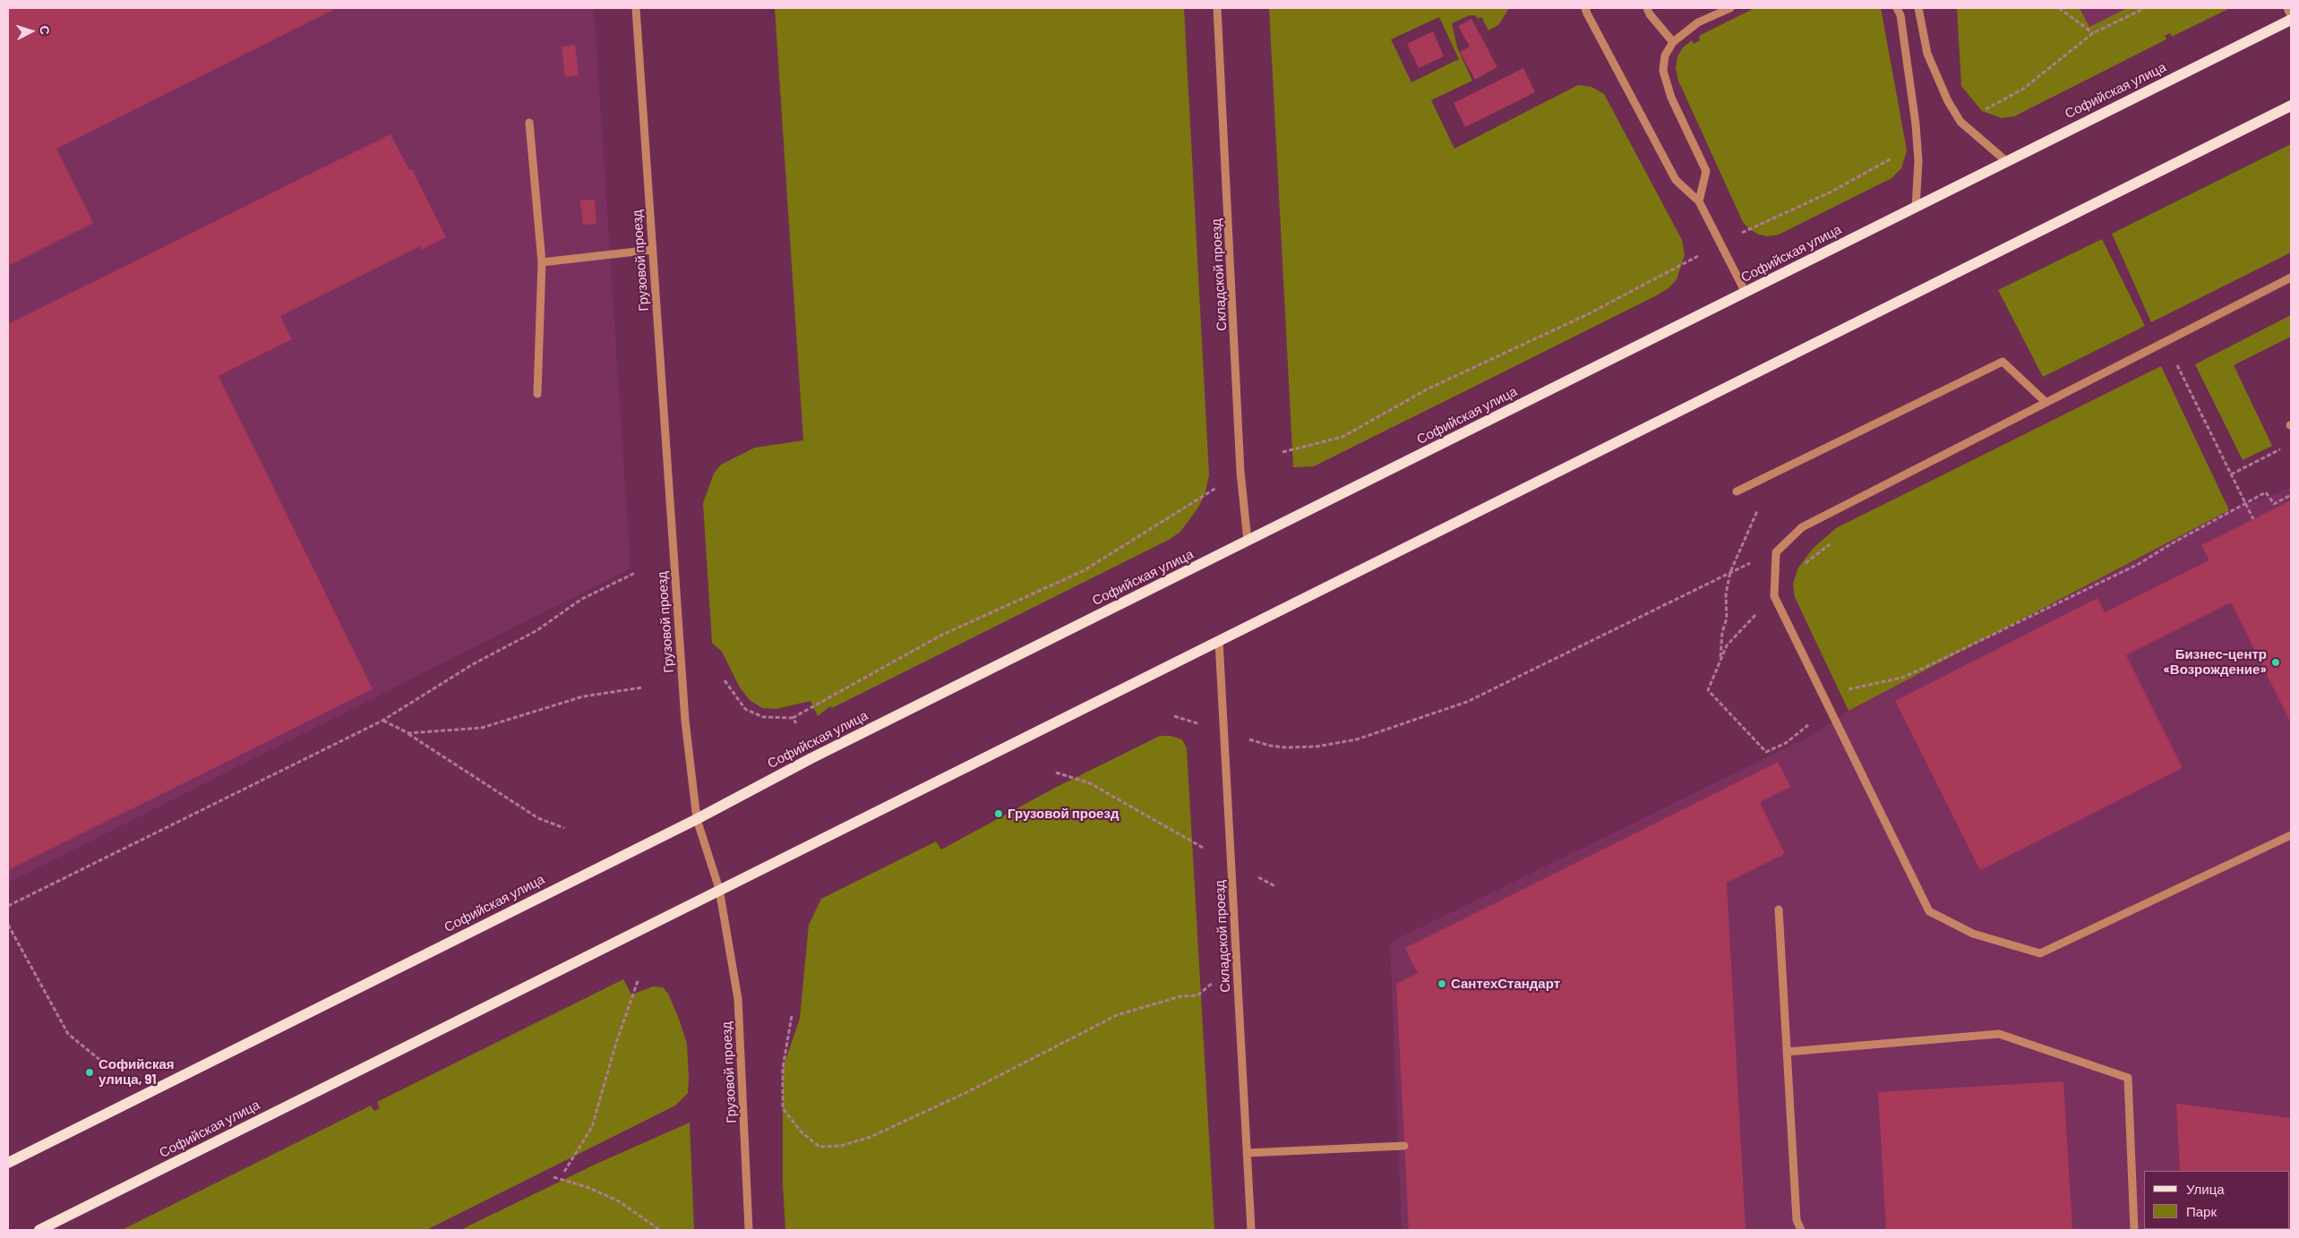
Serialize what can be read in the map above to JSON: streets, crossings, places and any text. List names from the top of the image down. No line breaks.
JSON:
{"streets":{"main road":["Софийская улица"],"street":["Грузовой проезд","Складской проезд"]},"crossings":[["Софийская улица","Грузовой проезд"],["Софийская улица","Складской проезд"]],"places":["Бизнес-центр «Возрождение»","Грузовой проезд","СантехСтандарт","Софийская улица, 91"],"legend":["Улица","Парк"],"north":"right"}
